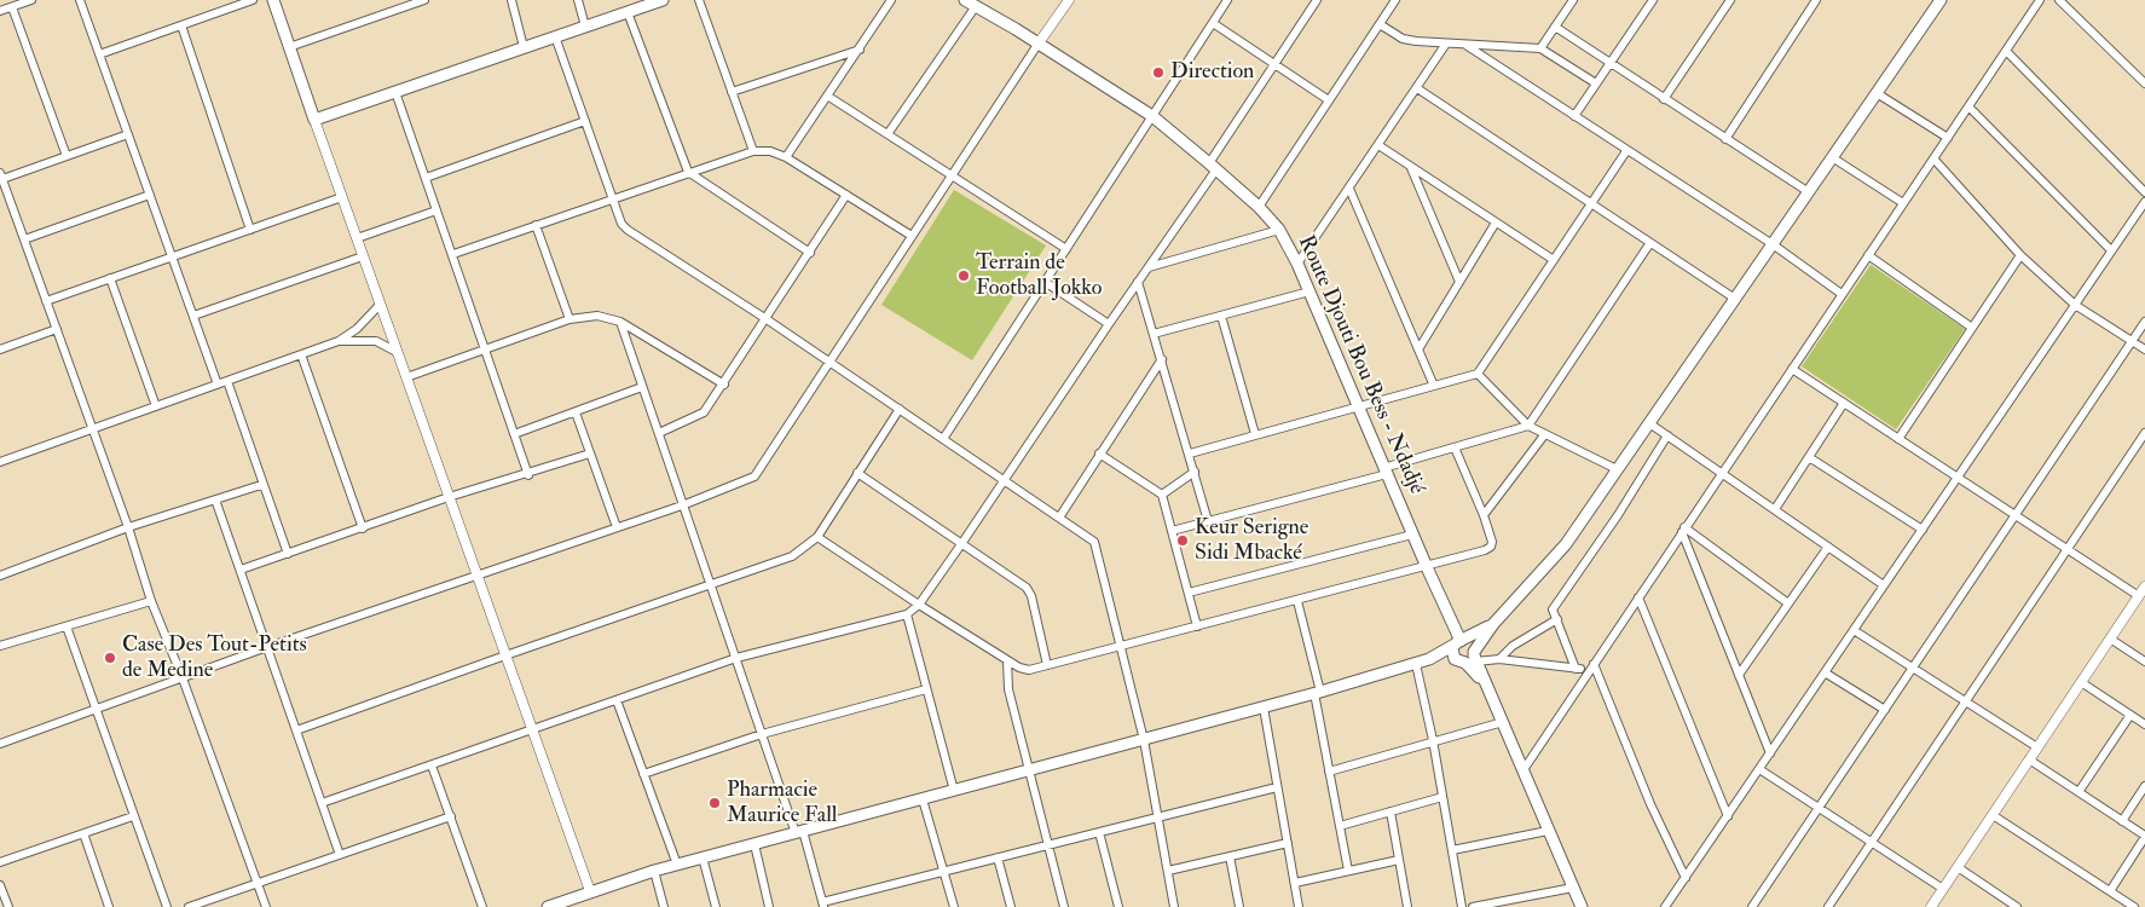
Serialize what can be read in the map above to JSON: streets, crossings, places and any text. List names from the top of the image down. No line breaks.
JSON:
{"streets":{"main road":["Route Djouti Bou Bess - Ndadjé"]},"places":["Direction","Terrain de Football Jokko","Keur Serigne Sidi Mbacké","Case Des Tout-Petits de Medine","Pharmacie Maurice Fall"]}
